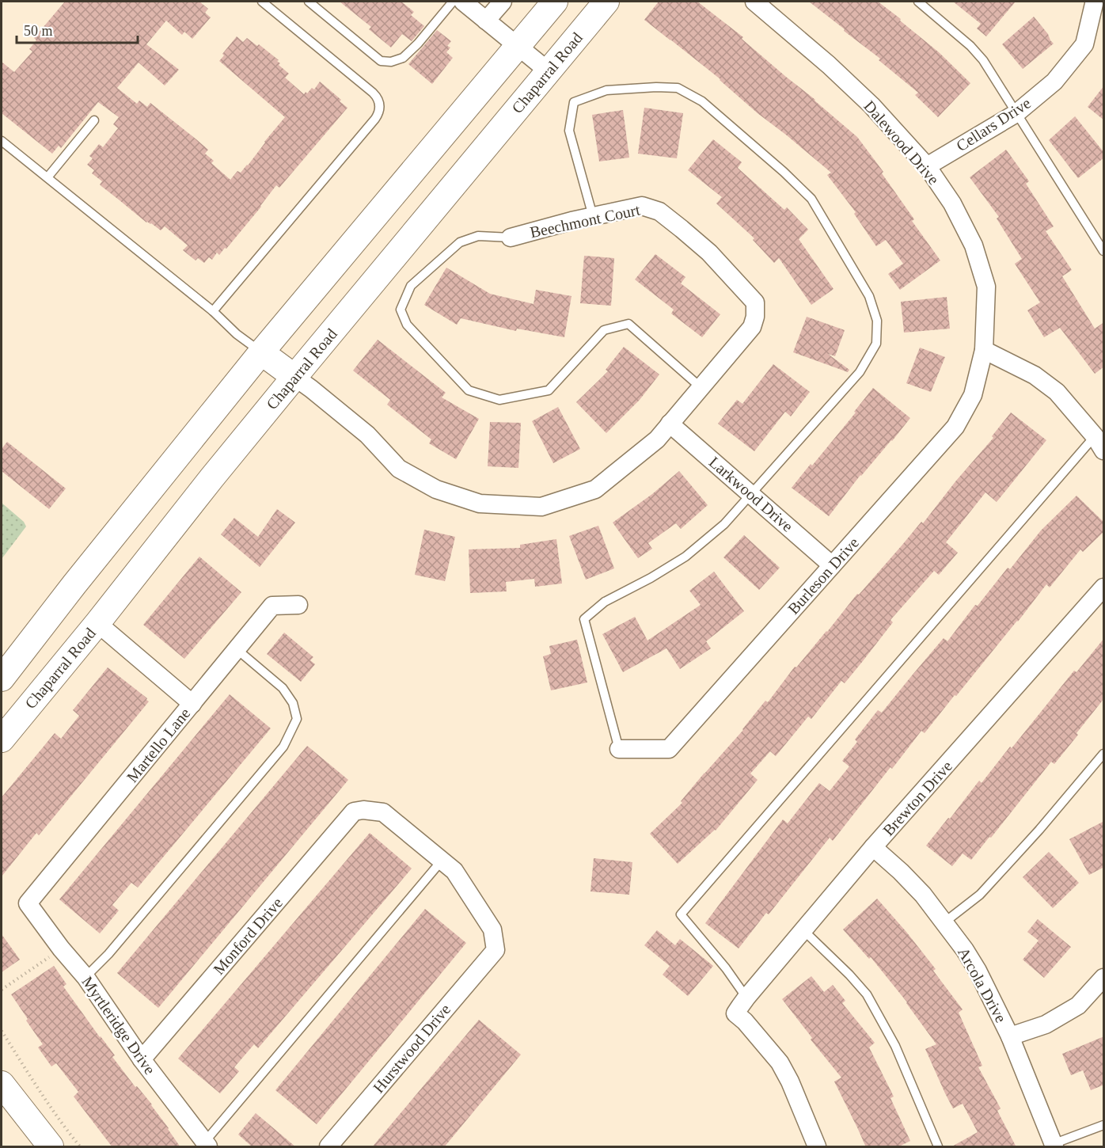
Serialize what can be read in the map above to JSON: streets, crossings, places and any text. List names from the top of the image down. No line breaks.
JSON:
{"streets":{"main road":["Chaparral Road"],"street":["Cellars Drive","Dalewood Drive","Beechmont Court","Larkwood Drive","Burleson Drive","Martello Lane","Brewton Drive","Monford Drive","Arcola Drive","Myrtleridge Drive","Hurstwood Drive"]},"crossings":[["Chaparral Road","Beechmont Court"],["Cellars Drive","Dalewood Drive"],["Dalewood Drive","Burleson Drive"],["Beechmont Court","Larkwood Drive"],["Larkwood Drive","Burleson Drive"],["Martello Lane","Myrtleridge Drive"],["Brewton Drive","Arcola Drive"],["Monford Drive","Myrtleridge Drive"],["Monford Drive","Hurstwood Drive"]],"scale_bar":"50 m"}
